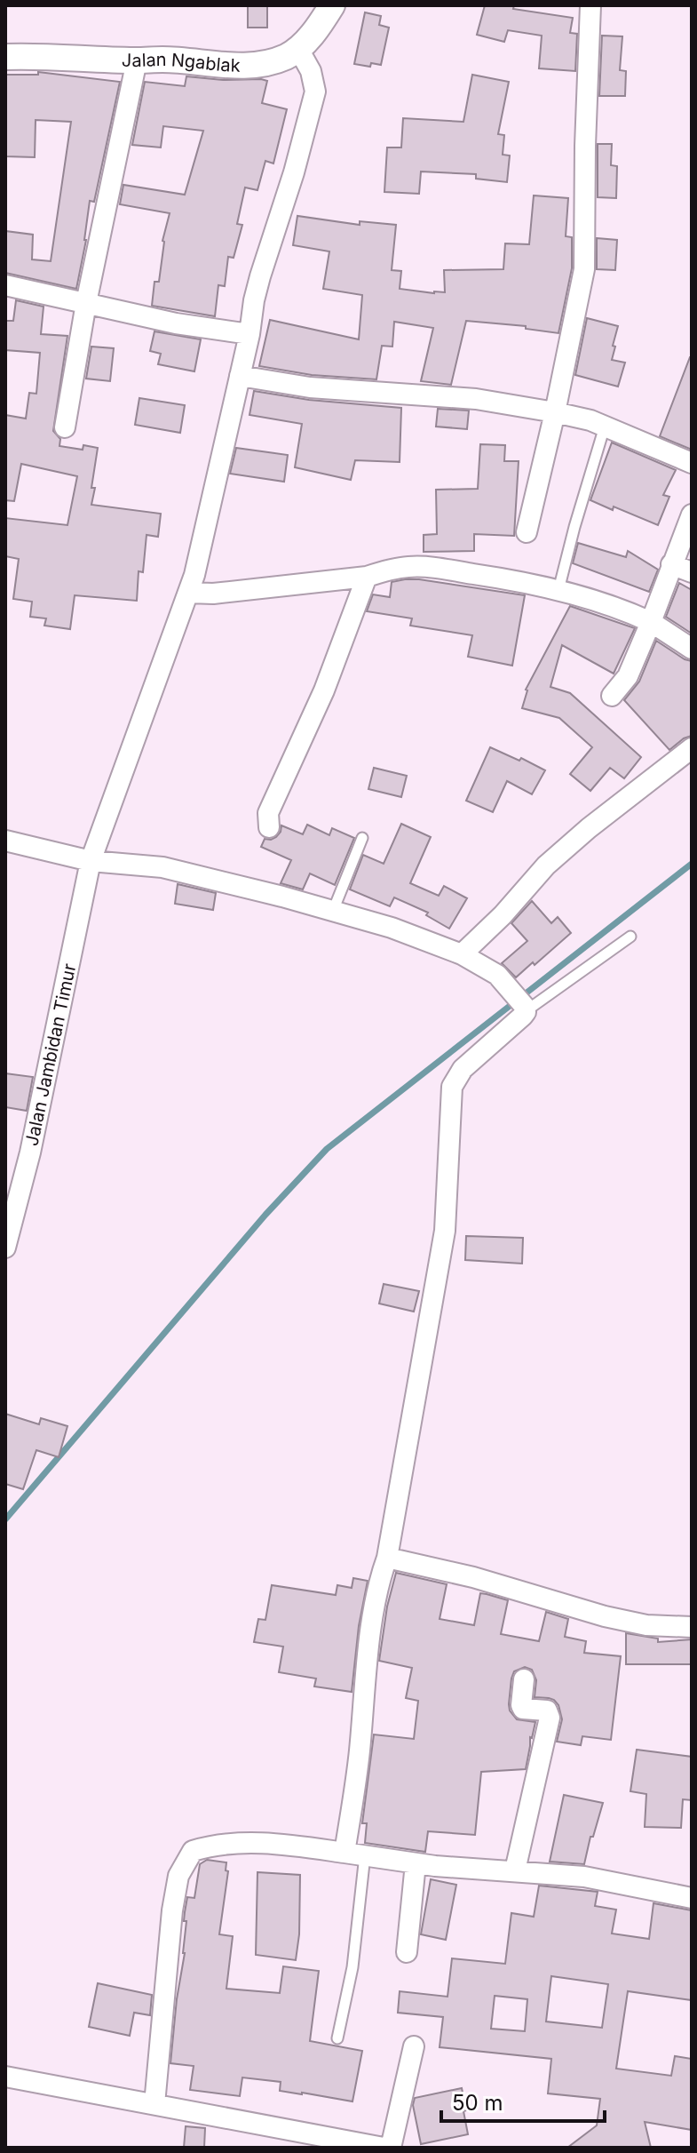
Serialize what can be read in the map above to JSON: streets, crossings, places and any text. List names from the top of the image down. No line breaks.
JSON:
{"streets":{"street":["Jalan Ngablak","Jalan Jambidan Timur"]},"crossings":[["Jalan Ngablak","Jalan Jambidan Timur"]],"scale_bar":"50 m"}
